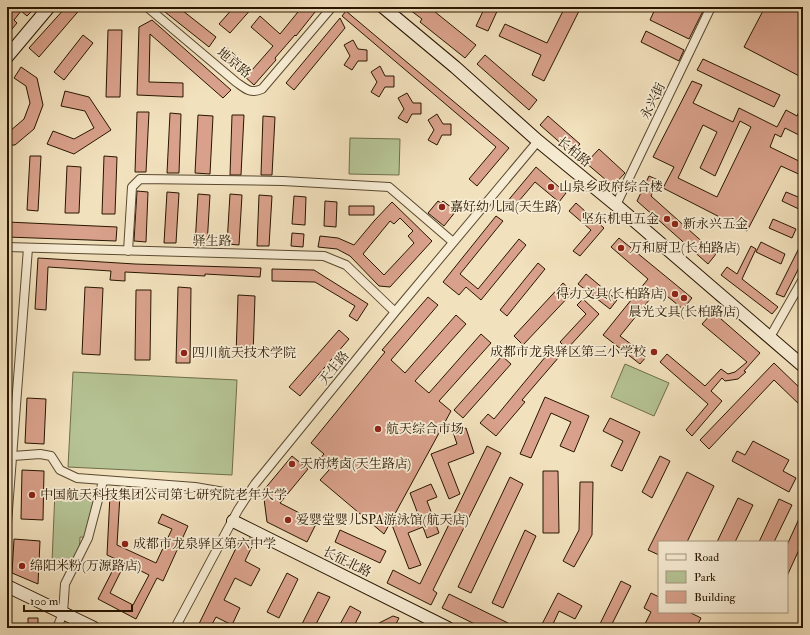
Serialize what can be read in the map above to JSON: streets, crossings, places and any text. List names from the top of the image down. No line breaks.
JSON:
{"streets":{"street":["地京路","永兴街","长柏路","驿生路","天生路","长征北路"]},"crossings":[["永兴街","长柏路"],["长柏路","天生路"],["驿生路","天生路"],["天生路","长征北路"]],"places":["山泉乡政府综合楼","嘉好幼儿园(天生路)","坚东机电五金","新永兴五金","万和厨卫(长柏路店)","得力文具(长柏路店)","晨光文具(长柏路店)","成都市龙泉驿区第三小学校","四川航天技术学院","航天综合市场","天府烤卤(天生路店)","中国航天科技集团公司第七研究院老年大学","爱婴堂婴儿SPA游泳馆(航天店)","成都市龙泉驿区第六中学","绵阳米粉(万源路店)"],"legend":["Road","Park","Building"],"scale_bar":"100 m"}
